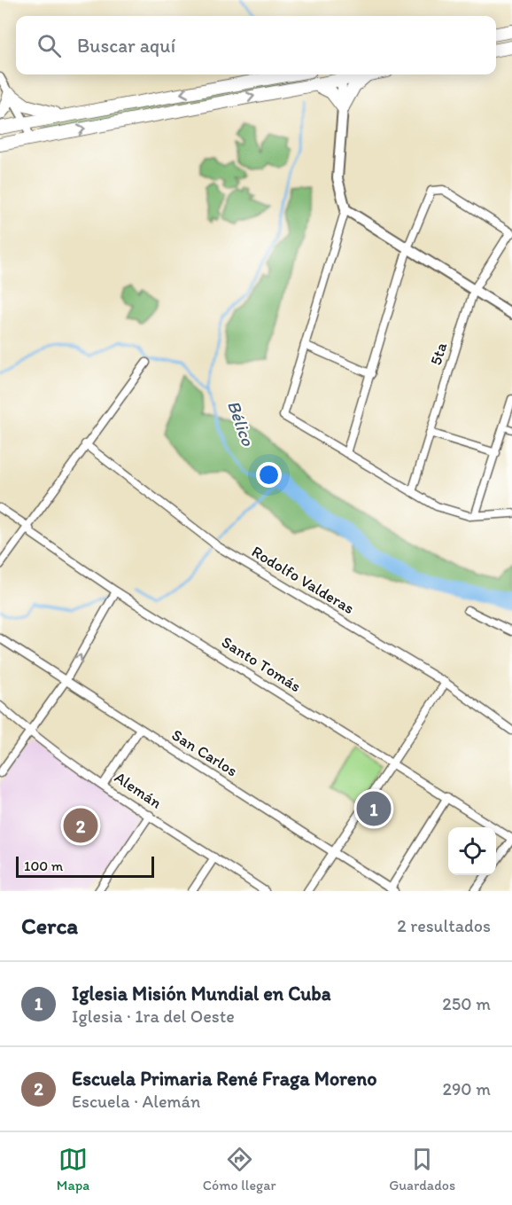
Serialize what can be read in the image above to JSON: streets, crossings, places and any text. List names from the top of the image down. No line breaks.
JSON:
{"streets":{"street":["5ta","Rodolfo Valderas","Santo Tomás","San Carlos","Alemán"]},"water":["Bélico"],"scale_bar":"100 m","page":{"search":"Buscar aquí","pins":["1","2"],"scale":"100 m","heading":["Cerca","2 resultados"],"list":[{"mark":"1","name":"Iglesia Misión Mundial en Cuba","note":"Iglesia · 1ra del Oeste","value":"250 m"},{"mark":"2","name":"Escuela Primaria René Fraga Moreno","note":"Escuela · Alemán","value":"290 m"}],"nav":["Mapa","Cómo llegar","Guardados"]}}
